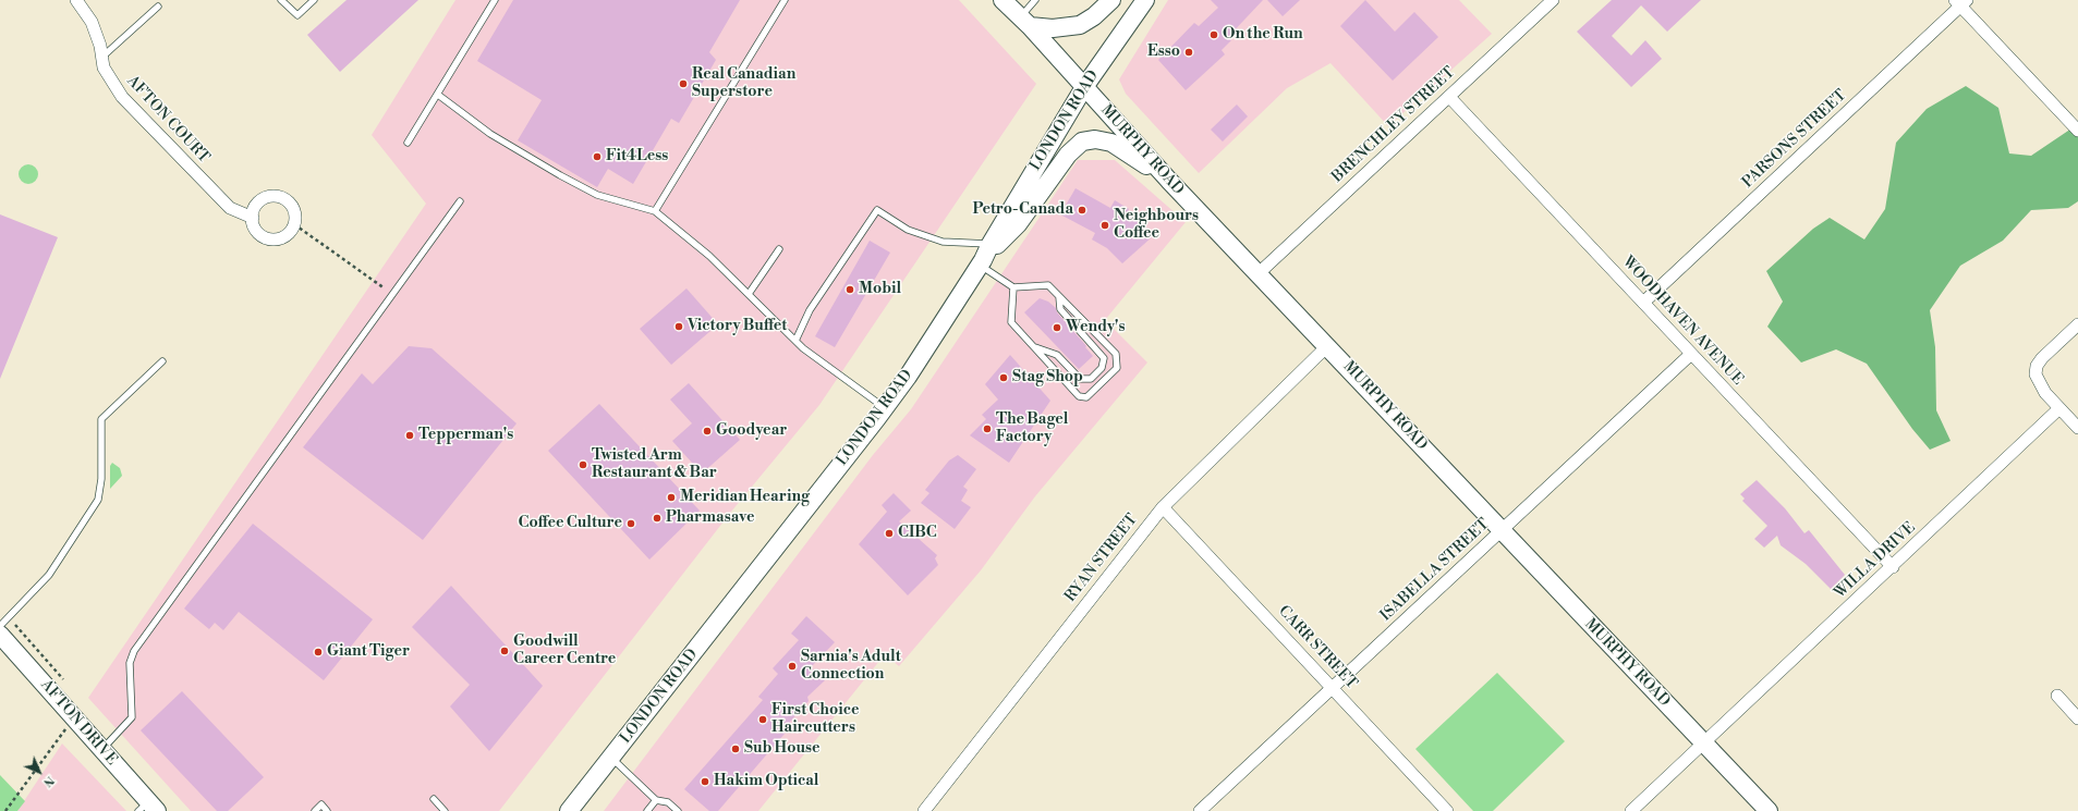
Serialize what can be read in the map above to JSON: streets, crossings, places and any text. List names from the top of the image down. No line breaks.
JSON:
{"streets":{"main road":["LONDON ROAD","MURPHY ROAD","AFTON DRIVE"],"street":["AFTON COURT","BRENCHLEY STREET","PARSONS STREET","WOODHAVEN AVENUE","RYAN STREET","WILLA DRIVE","ISABELLA STREET","CARR STREET"]},"crossings":[["LONDON ROAD","MURPHY ROAD"],["BRENCHLEY STREET","MURPHY ROAD"],["BRENCHLEY STREET","WOODHAVEN AVENUE"],["PARSONS STREET","WOODHAVEN AVENUE"],["MURPHY ROAD","RYAN STREET"],["MURPHY ROAD","WILLA DRIVE"],["MURPHY ROAD","ISABELLA STREET"],["WOODHAVEN AVENUE","WILLA DRIVE"],["WOODHAVEN AVENUE","ISABELLA STREET"],["RYAN STREET","CARR STREET"],["ISABELLA STREET","CARR STREET"]],"places":["On the Run","Esso","Real Canadian Superstore","Fit4Less","Petro-Canada","Neighbours Coffee","Mobil","Victory Buffet","Wendy's","Stag Shop","The Bagel Factory","Goodyear","Tepperman's","Twisted Arm Restaurant & Bar","Meridian Hearing","Pharmasave","Coffee Culture","CIBC","Goodwill Career Centre","Giant Tiger","Sarnia's Adult Connection","First Choice Haircutters","Sub House","Hakim Optical"],"north":"bottom right"}
